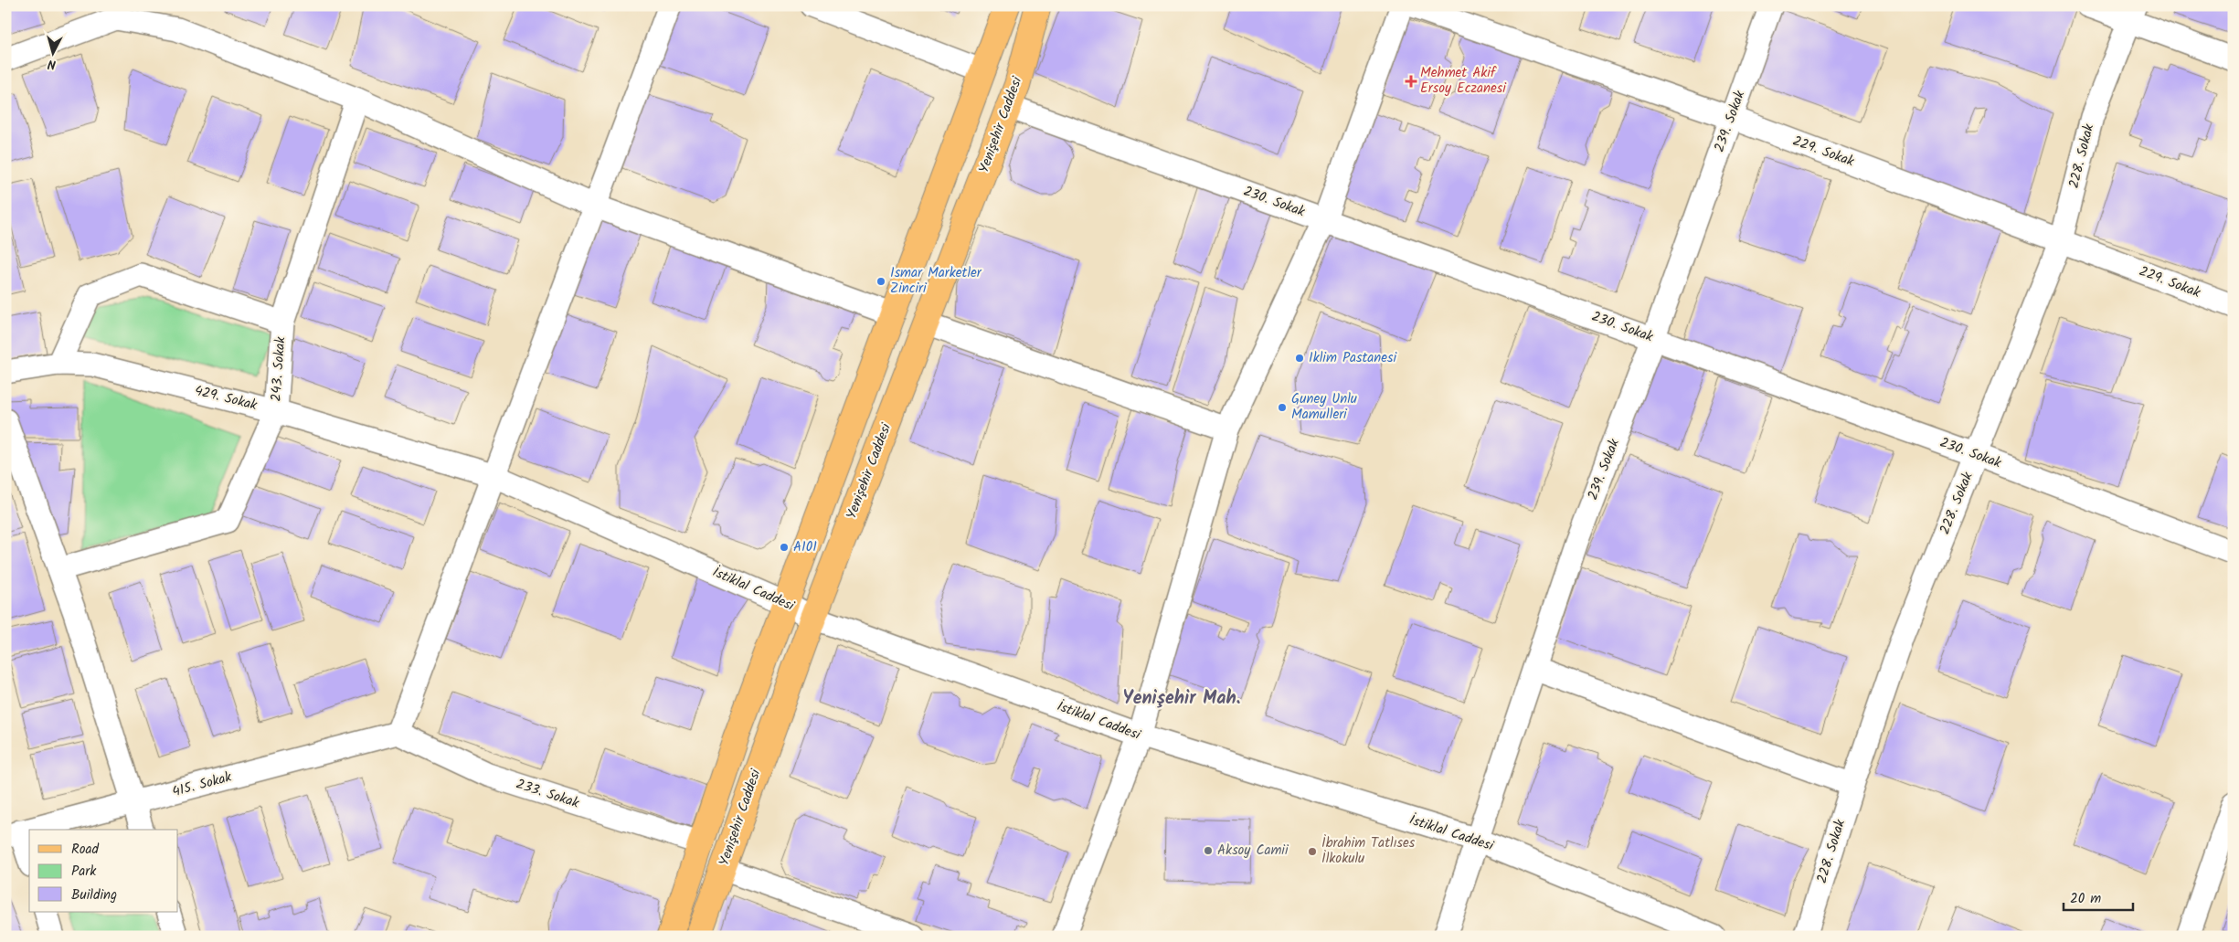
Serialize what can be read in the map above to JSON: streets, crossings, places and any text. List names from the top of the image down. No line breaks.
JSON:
{"streets":{"main road":["Yenişehir Caddesi"],"street":["239. Sokak","229. Sokak","228. Sokak","230. Sokak","243. Sokak","429. Sokak","İstiklal Caddesi","415. Sokak","233. Sokak"]},"crossings":[["239. Sokak","229. Sokak"],["239. Sokak","230. Sokak"],["239. Sokak","İstiklal Caddesi"],["Yenişehir Caddesi","230. Sokak"],["Yenişehir Caddesi","İstiklal Caddesi"],["Yenişehir Caddesi","233. Sokak"],["229. Sokak","228. Sokak"],["228. Sokak","230. Sokak"],["243. Sokak","429. Sokak"],["429. Sokak","İstiklal Caddesi"],["415. Sokak","233. Sokak"]],"districts":["Yenişehir Mah."],"places":{"health":["Mehmet Akif Ersoy Eczanesi"],"other":["Ismar Marketler Zinciri","Iklim Pastanesi","Guney Unlu Mamulleri","A101","Aksoy Camii","İbrahim Tatlıses İlkokulu"]},"legend":["Road","Park","Building"],"scale_bar":"20 m","north":"bottom"}
